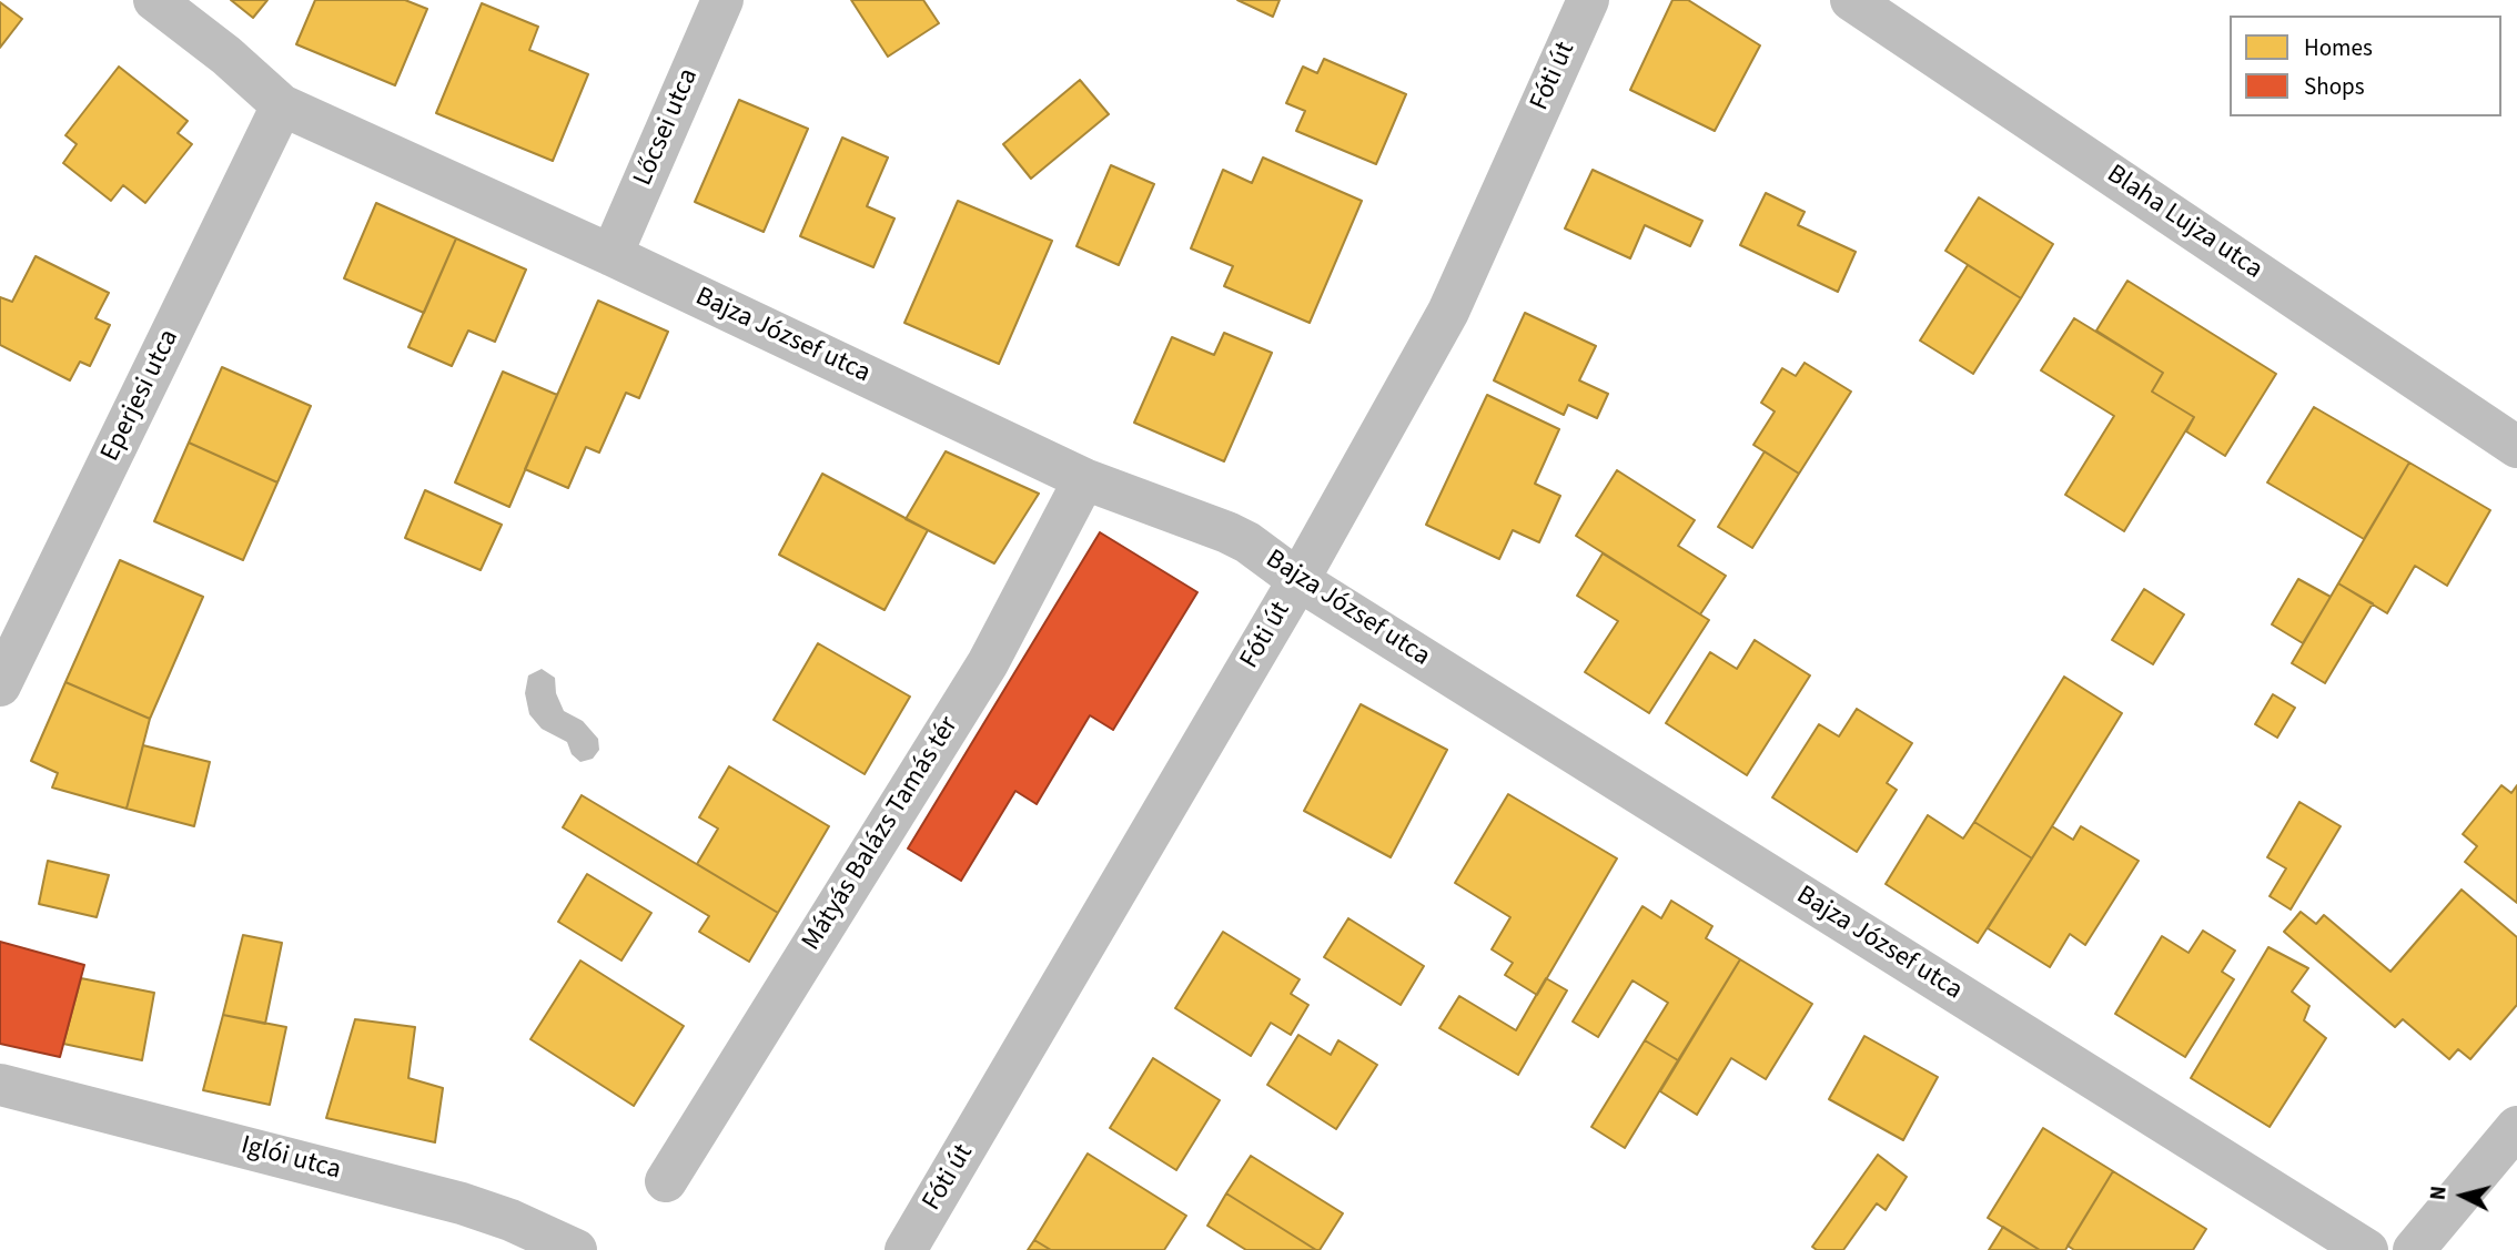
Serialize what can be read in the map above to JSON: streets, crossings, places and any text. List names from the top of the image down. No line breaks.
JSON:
{"streets":{"street":["Fóti út","Lőcsei utca","Blaha Lujza utca","Bajza József utca","Eperjesi utca","Mátyás Balázs Tamás tér","Iglói utca"]},"crossings":[["Fóti út","Bajza József utca"],["Lőcsei utca","Bajza József utca"],["Bajza József utca","Eperjesi utca"],["Bajza József utca","Mátyás Balázs Tamás tér"]],"legend":["Homes","Shops"],"north":"left"}
